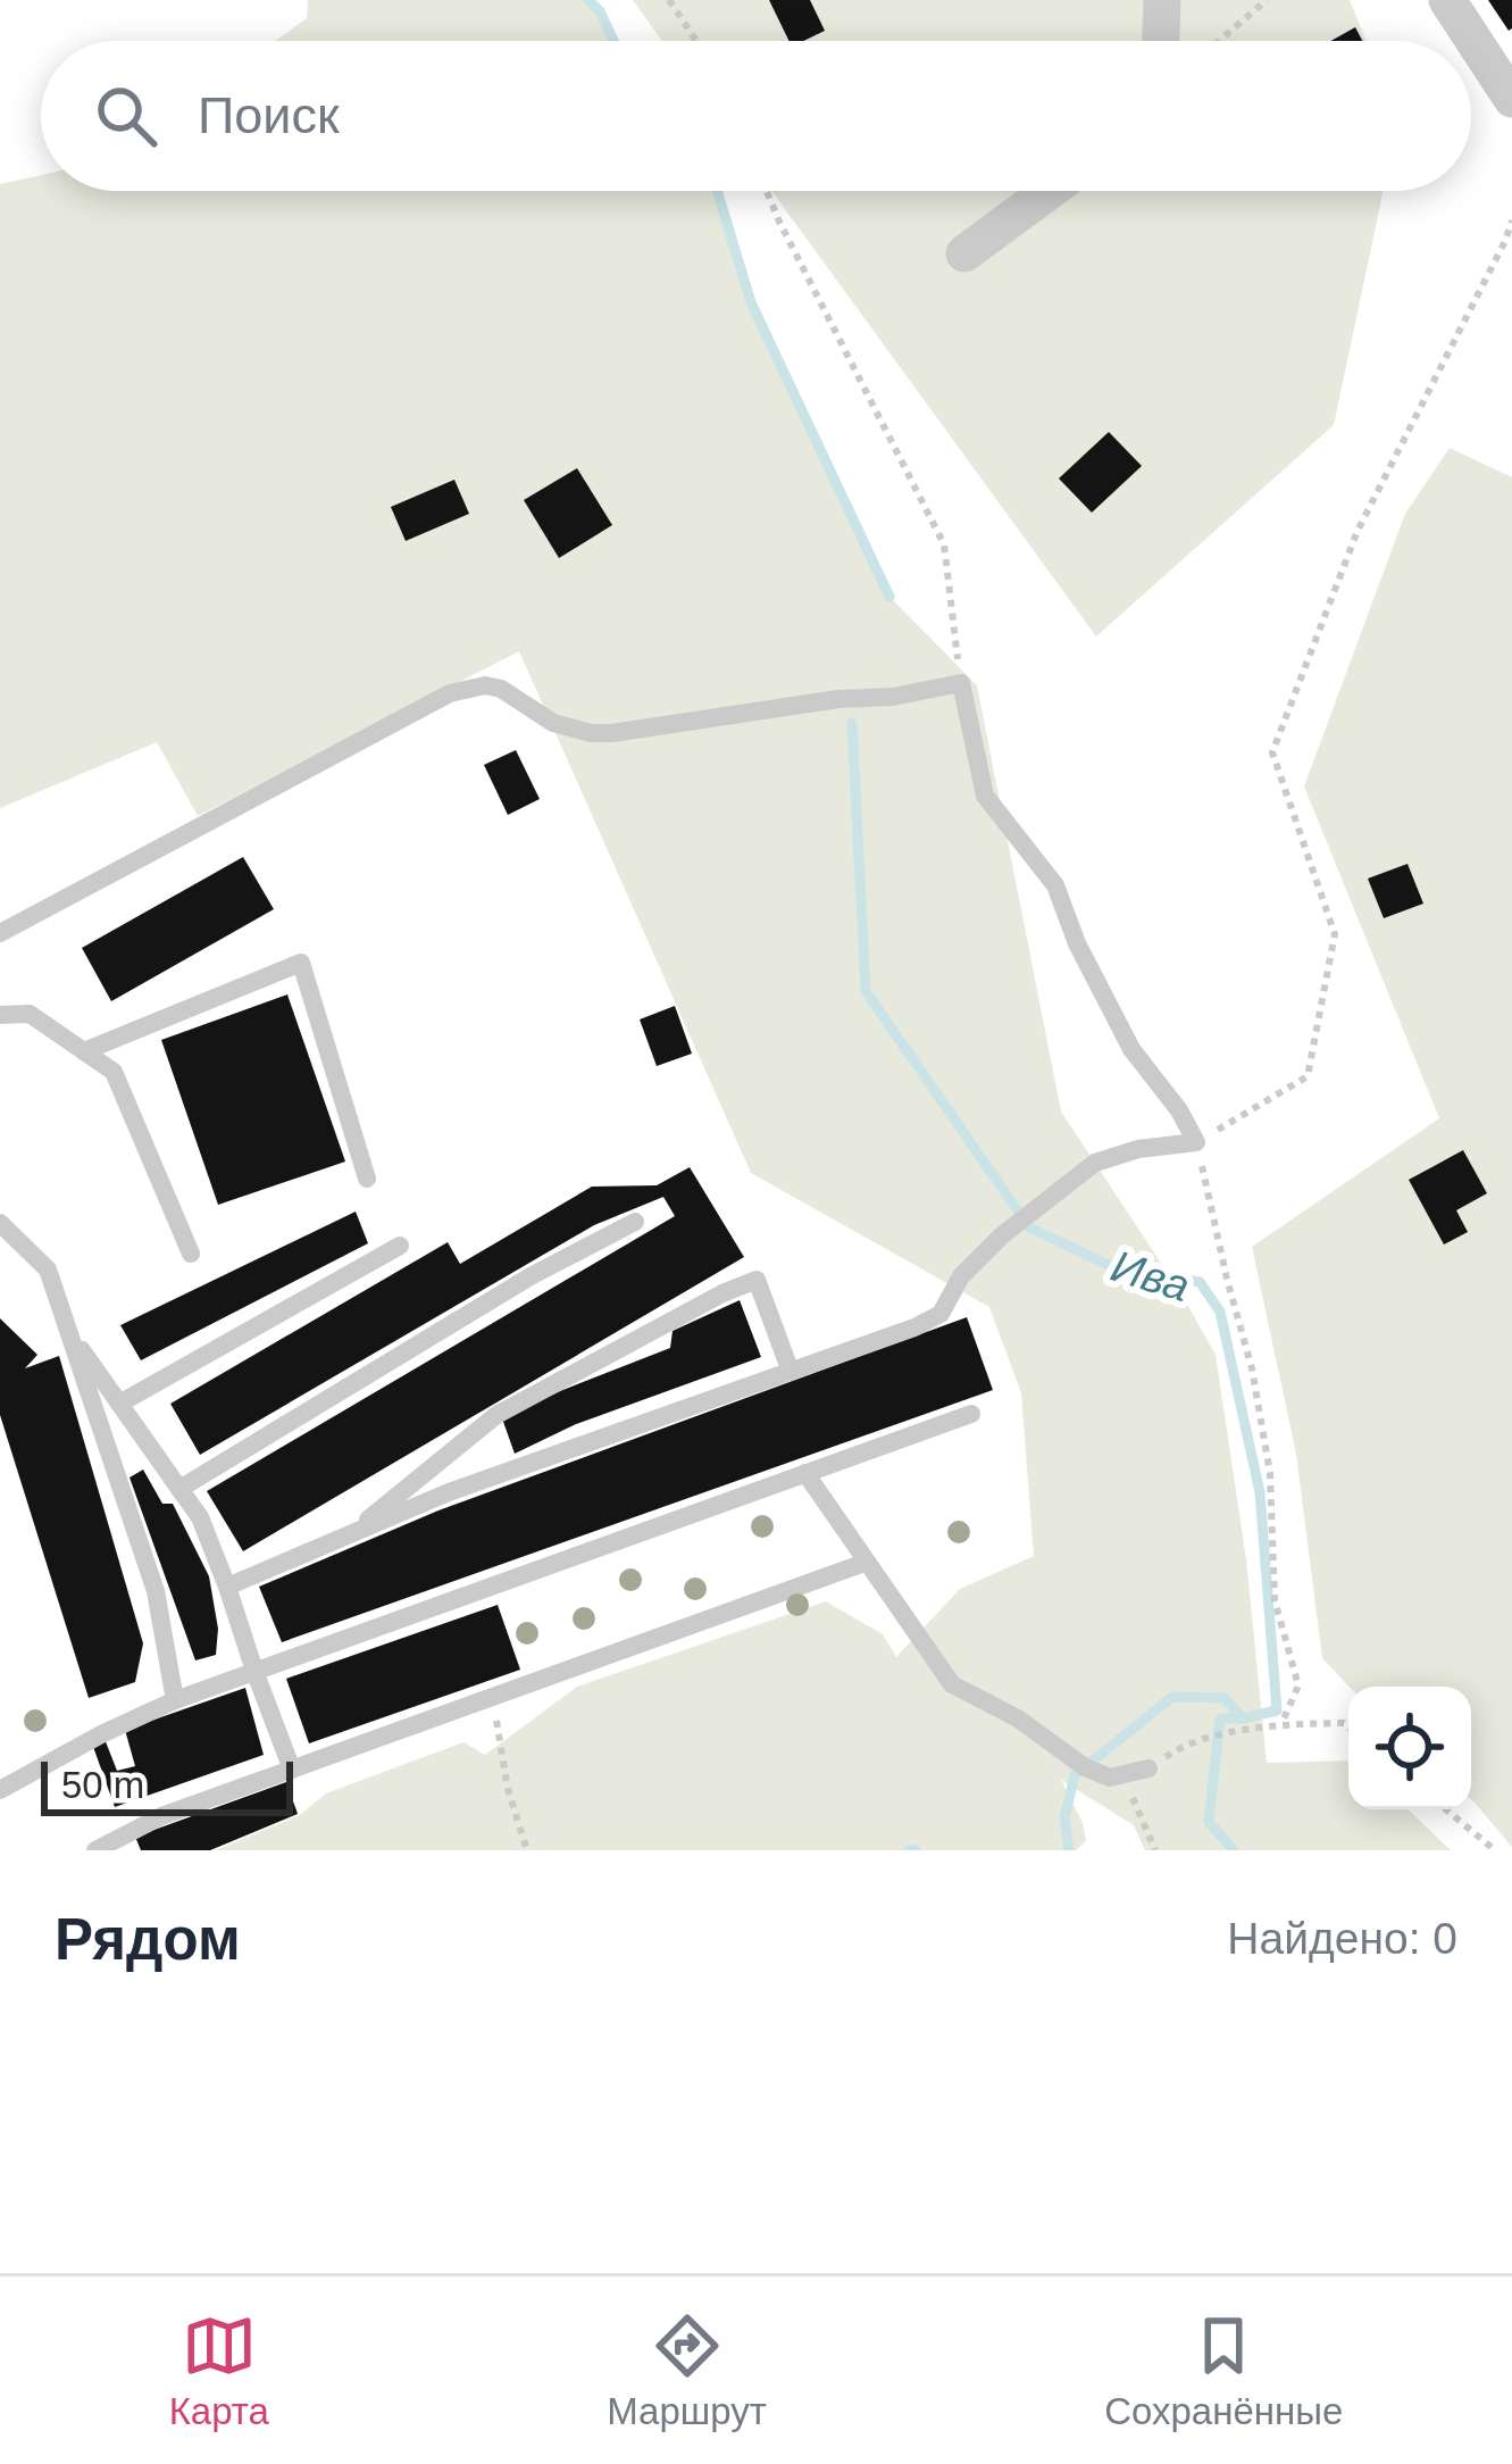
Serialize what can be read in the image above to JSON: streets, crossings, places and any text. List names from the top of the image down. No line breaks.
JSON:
{"water":["Ива"],"scale_bar":"50 m","page":{"search":"Поиск","scale":"50 m","heading":["Рядом","Найдено: 0"],"nav":["Карта","Маршрут","Сохранённые"]}}
